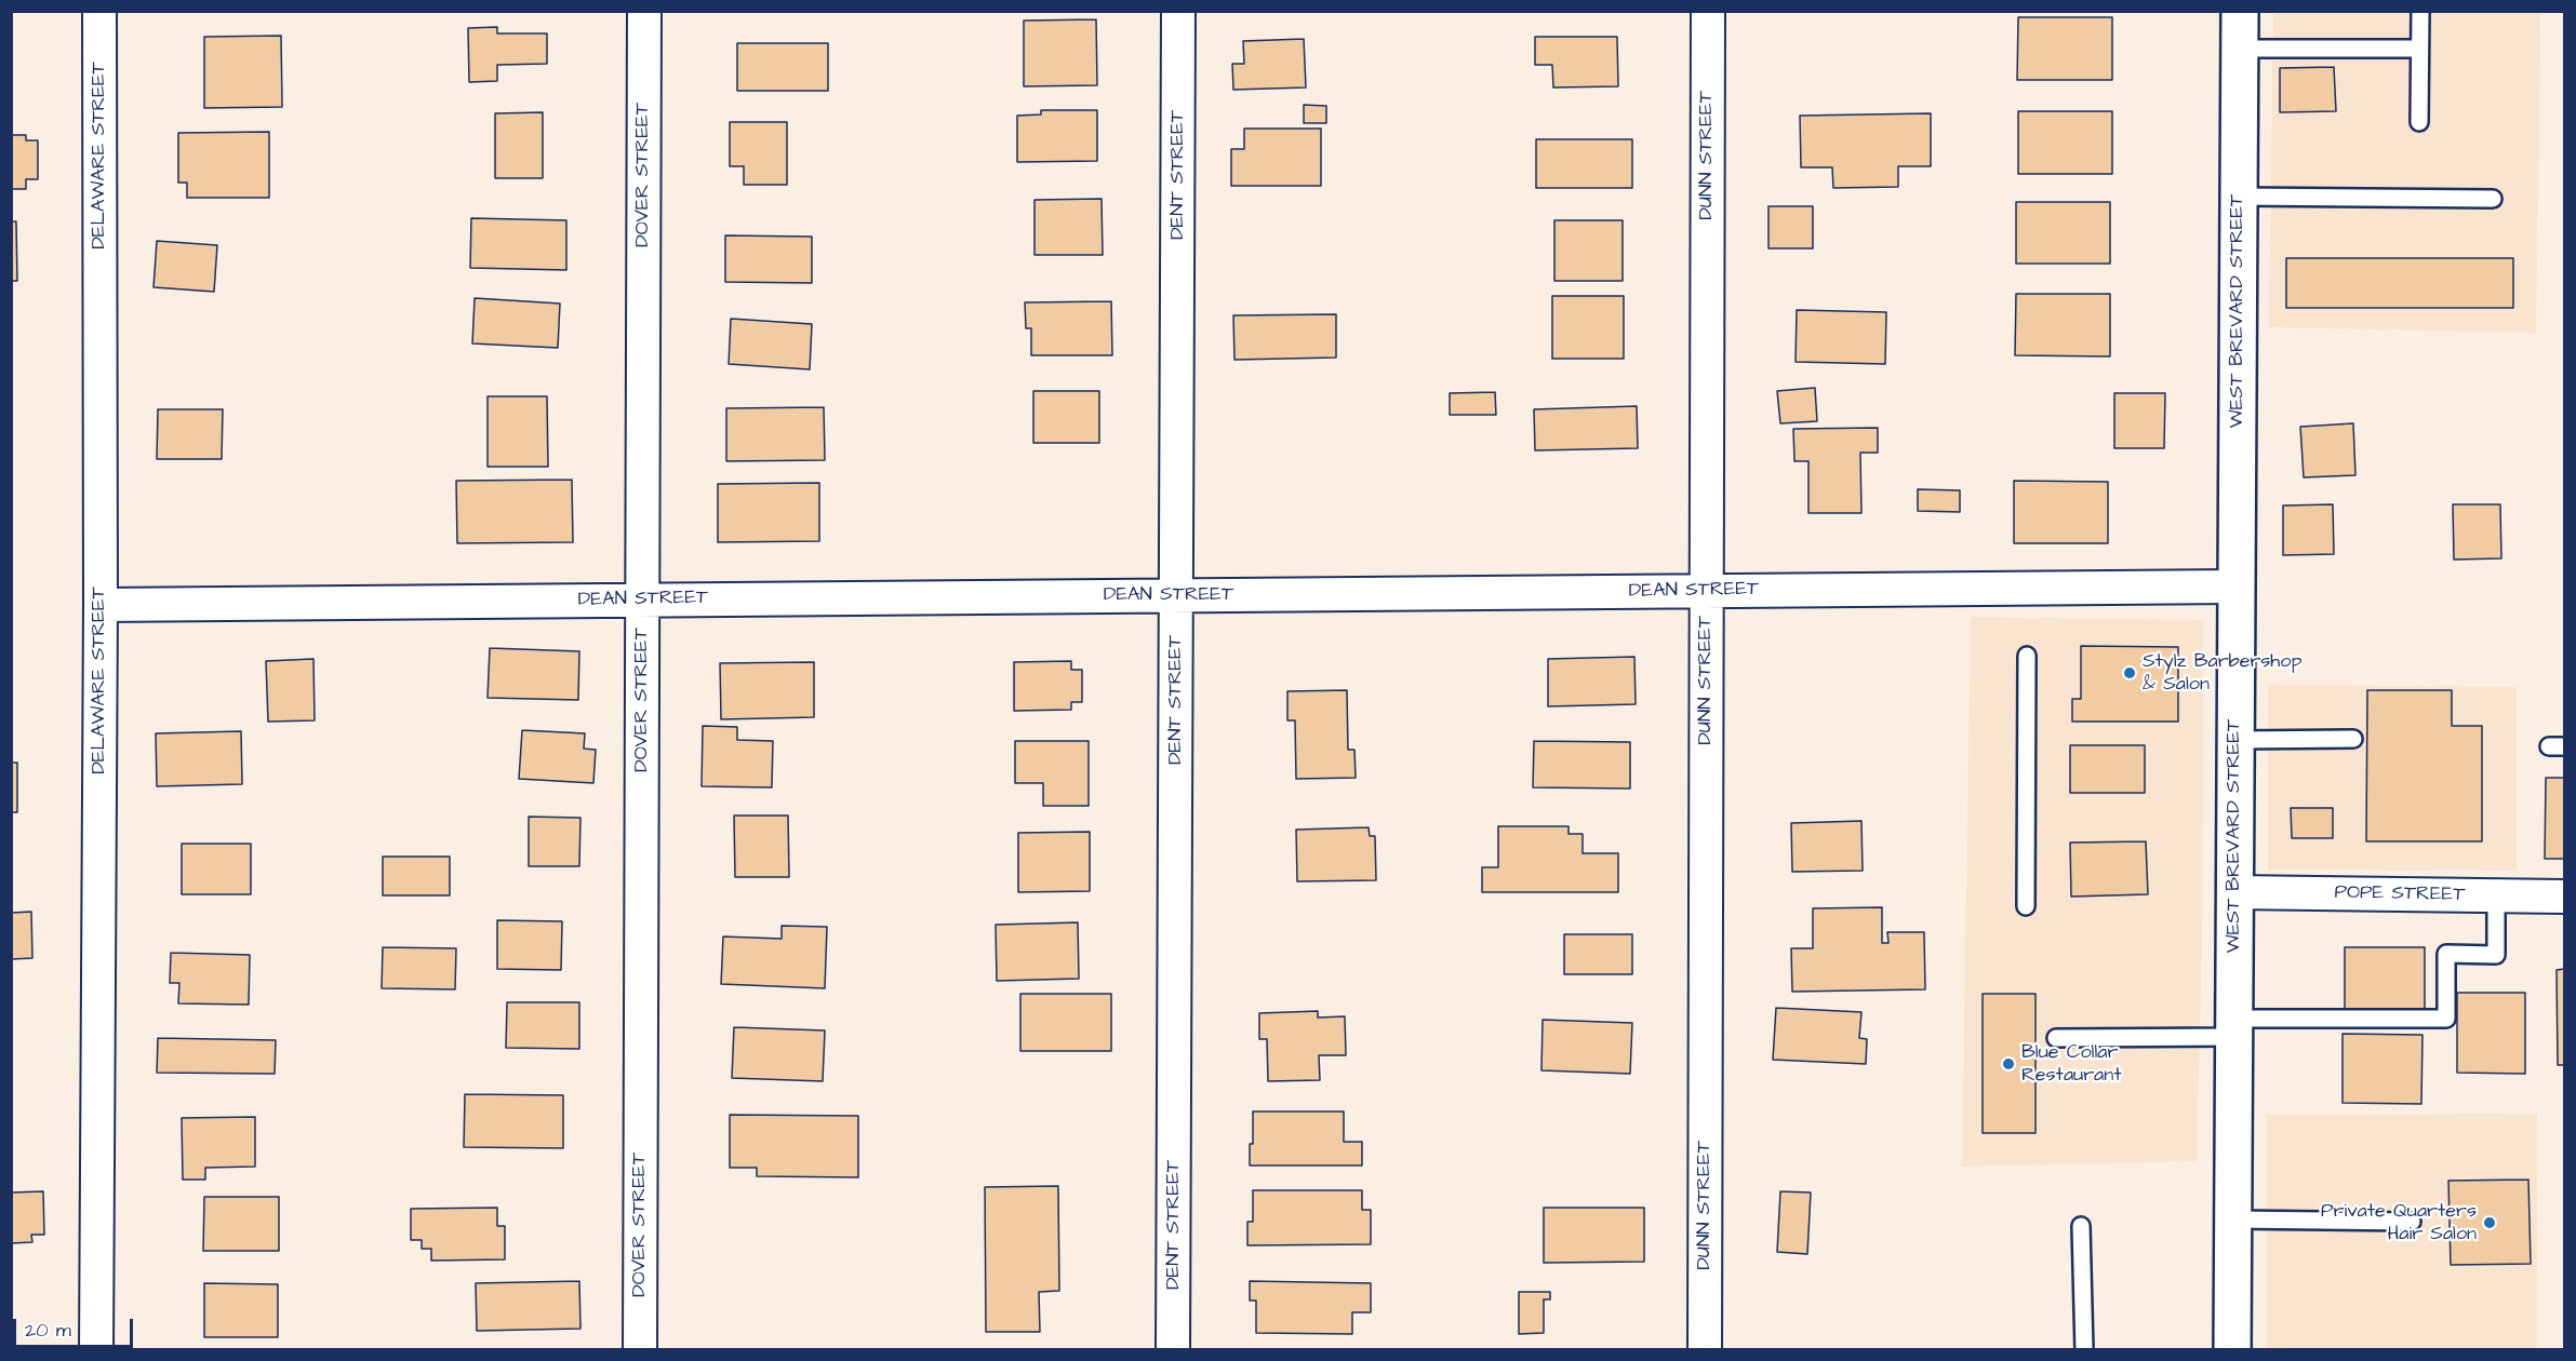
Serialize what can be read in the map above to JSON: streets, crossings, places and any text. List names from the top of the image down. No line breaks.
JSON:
{"streets":{"street":["DELAWARE STREET","DUNN STREET","DOVER STREET","DENT STREET","WEST BREVARD STREET","DEAN STREET","POPE STREET"]},"crossings":[["DELAWARE STREET","DEAN STREET"],["DUNN STREET","DEAN STREET"],["DOVER STREET","DEAN STREET"],["DENT STREET","DEAN STREET"],["WEST BREVARD STREET","DEAN STREET"],["WEST BREVARD STREET","POPE STREET"]],"places":["Stylz Barbershop & Salon","Blue Collar Restaurant","Private Quarters Hair Salon"],"scale_bar":"20 m"}
